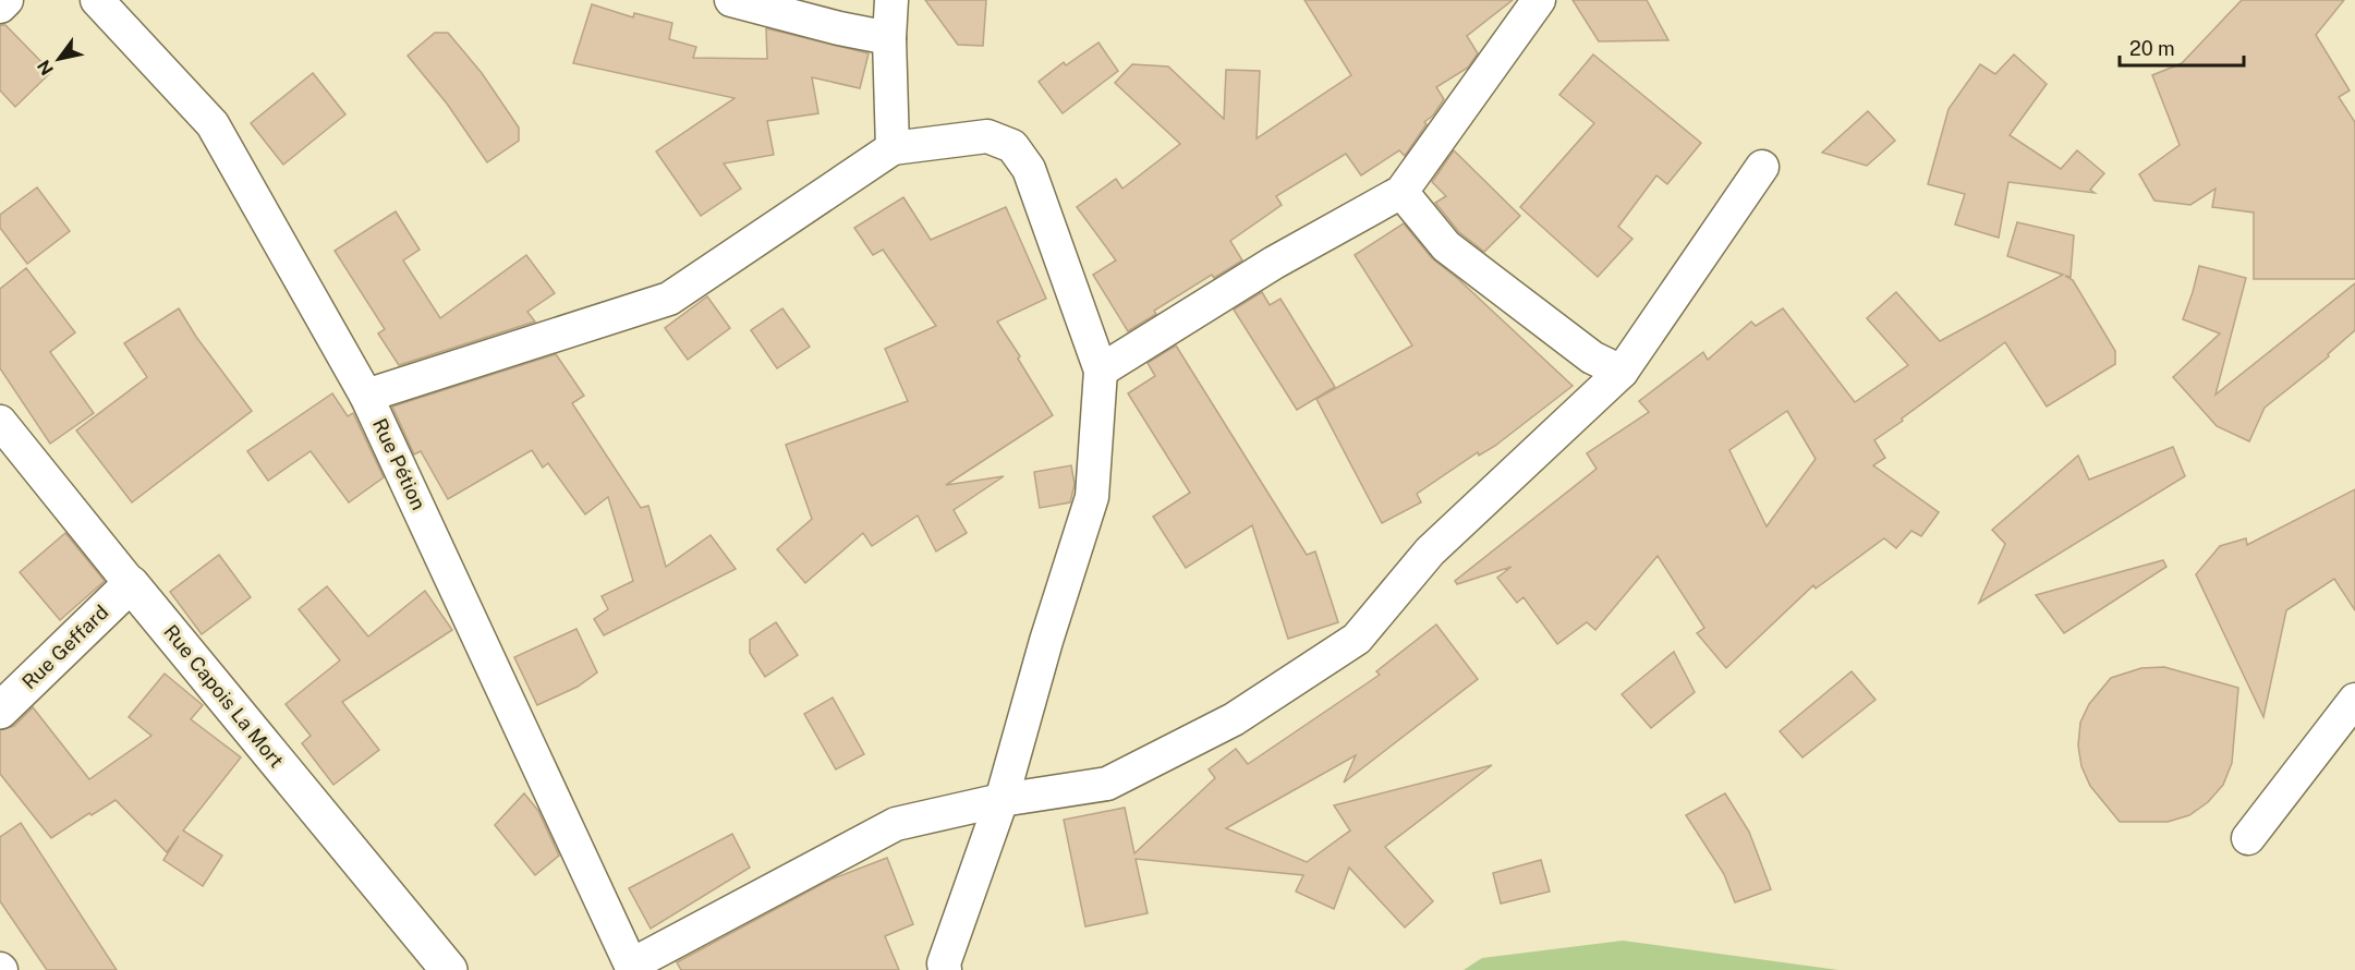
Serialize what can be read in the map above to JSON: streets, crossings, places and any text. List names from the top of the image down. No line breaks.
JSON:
{"streets":{"main road":["Rue Geffard","Rue Capois La Mort"],"street":["Rue Pétion"]},"crossings":[["Rue Geffard","Rue Capois La Mort"]],"scale_bar":"20 m","north":"bottom left"}
